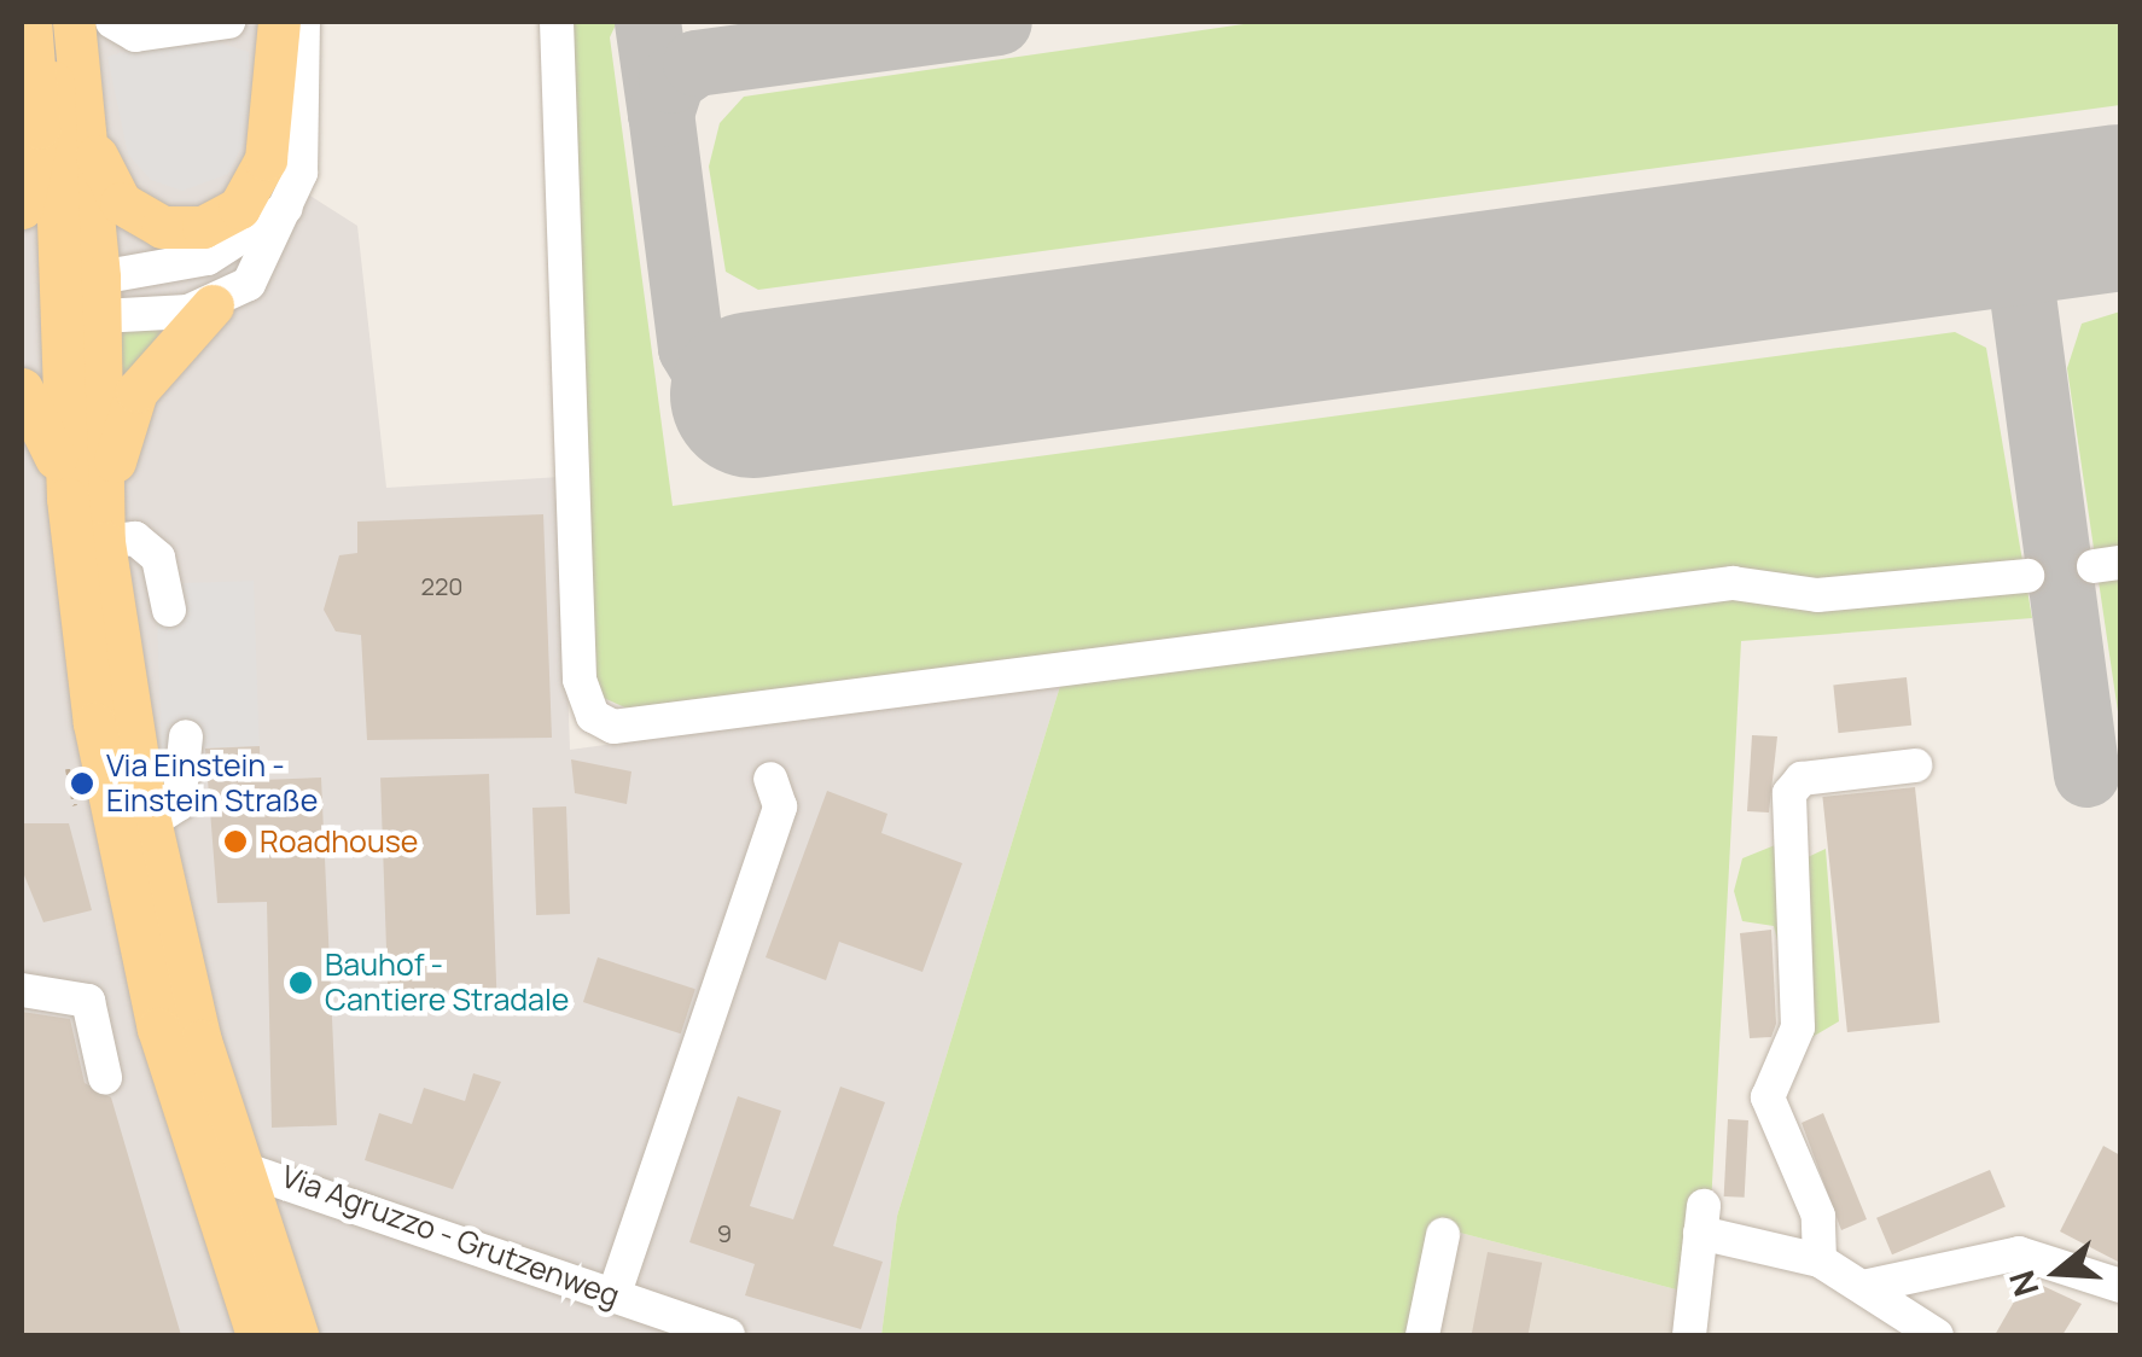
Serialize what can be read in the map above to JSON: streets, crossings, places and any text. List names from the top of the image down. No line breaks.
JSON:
{"streets":{"street":["Via Agruzzo - Grutzenweg"]},"places":["Via Einstein - Einstein Straße","Roadhouse","Bauhof - Cantiere Stradale"],"house_numbers":["220","9"],"north":"left"}
